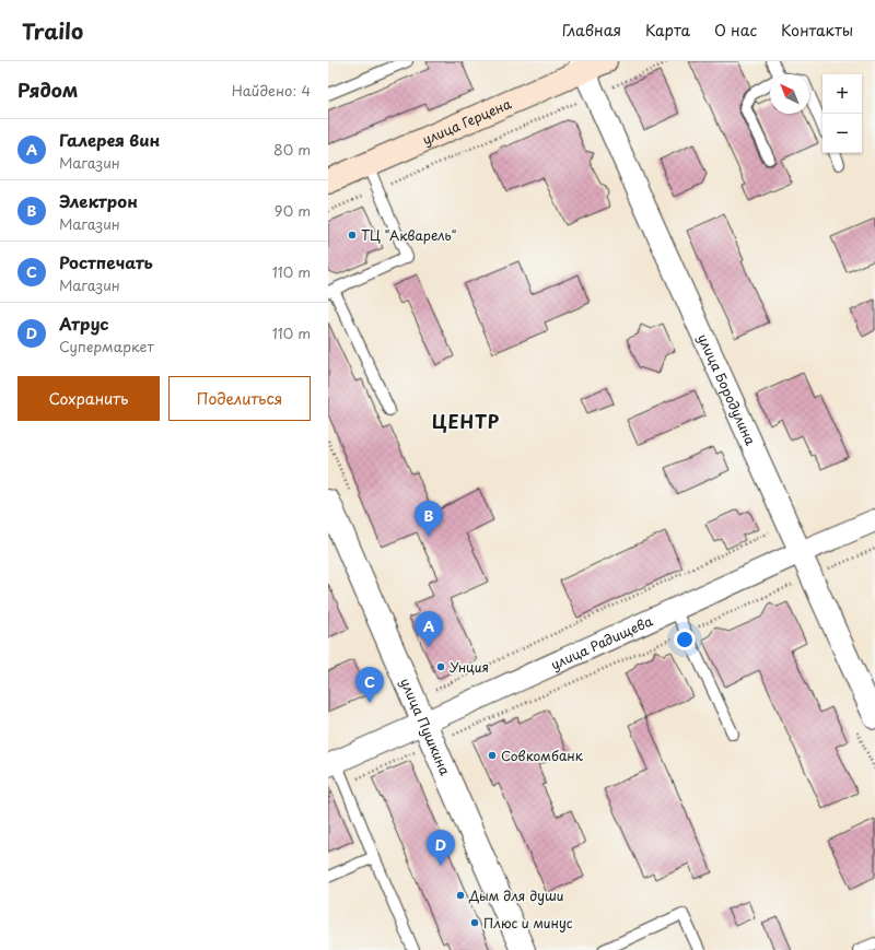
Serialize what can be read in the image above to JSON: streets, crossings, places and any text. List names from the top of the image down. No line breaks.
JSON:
{"streets":{"main road":["улица Герцена"],"street":["улица Бородулина","улица Радищева","улица Пушкина"]},"crossings":[["улица Герцена","улица Бородулина"],["улица Бородулина","улица Радищева"],["улица Радищева","улица Пушкина"]],"districts":["ЦЕНТР"],"places":["ТЦ \"Акварель\"","Унция","Совкомбанк","Дым для души","Плюс и минус"],"north":"top left","page":{"header":"Trailo","nav":["Главная","Карта","О нас","Контакты"],"heading":["Рядом","Найдено: 4"],"map_buttons":["+","−"],"list":[{"mark":"A","name":"Галерея вин","note":"Магазин","value":"80 m"},{"mark":"B","name":"Электрон","note":"Магазин","value":"90 m"},{"mark":"C","name":"Ростпечать","note":"Магазин","value":"110 m"},{"mark":"D","name":"Атрус","note":"Супермаркет","value":"110 m"}],"buttons":["Сохранить","Поделиться"],"pins":["B","A","C","D"]}}
